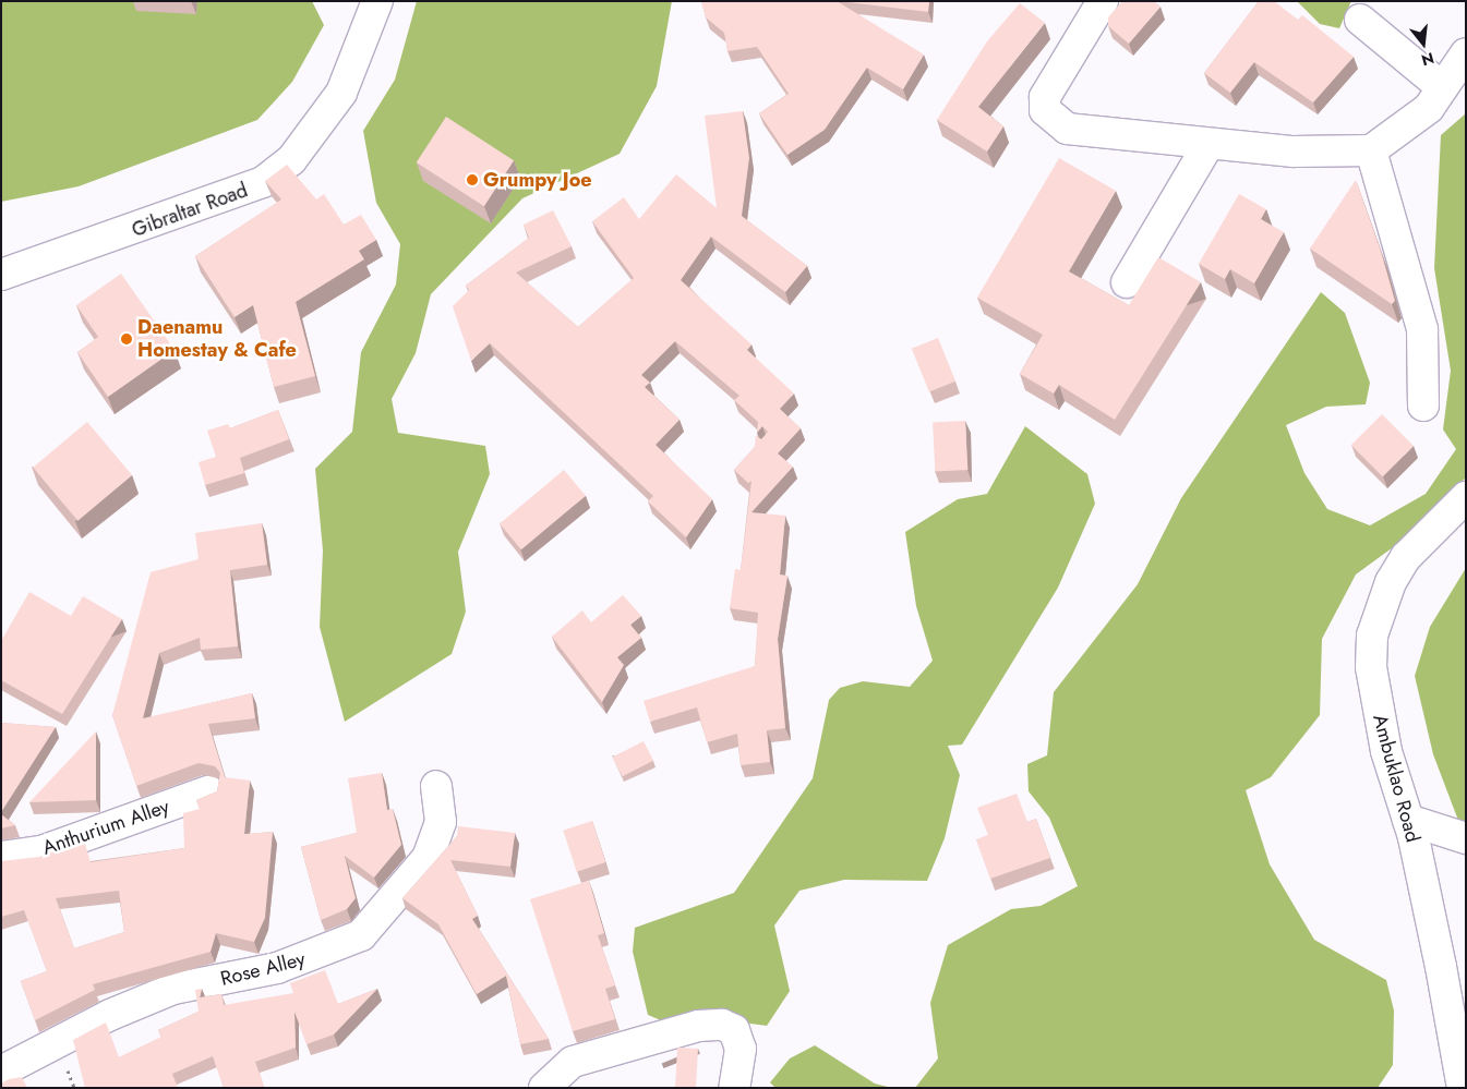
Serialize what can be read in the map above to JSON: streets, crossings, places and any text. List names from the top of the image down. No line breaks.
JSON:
{"streets":{"street":["Gibraltar Road","Ambuklao Road","Anthurium Alley","Rose Alley"]},"places":["Grumpy Joe","Daenamu Homestay & Cafe"],"north":"bottom"}
